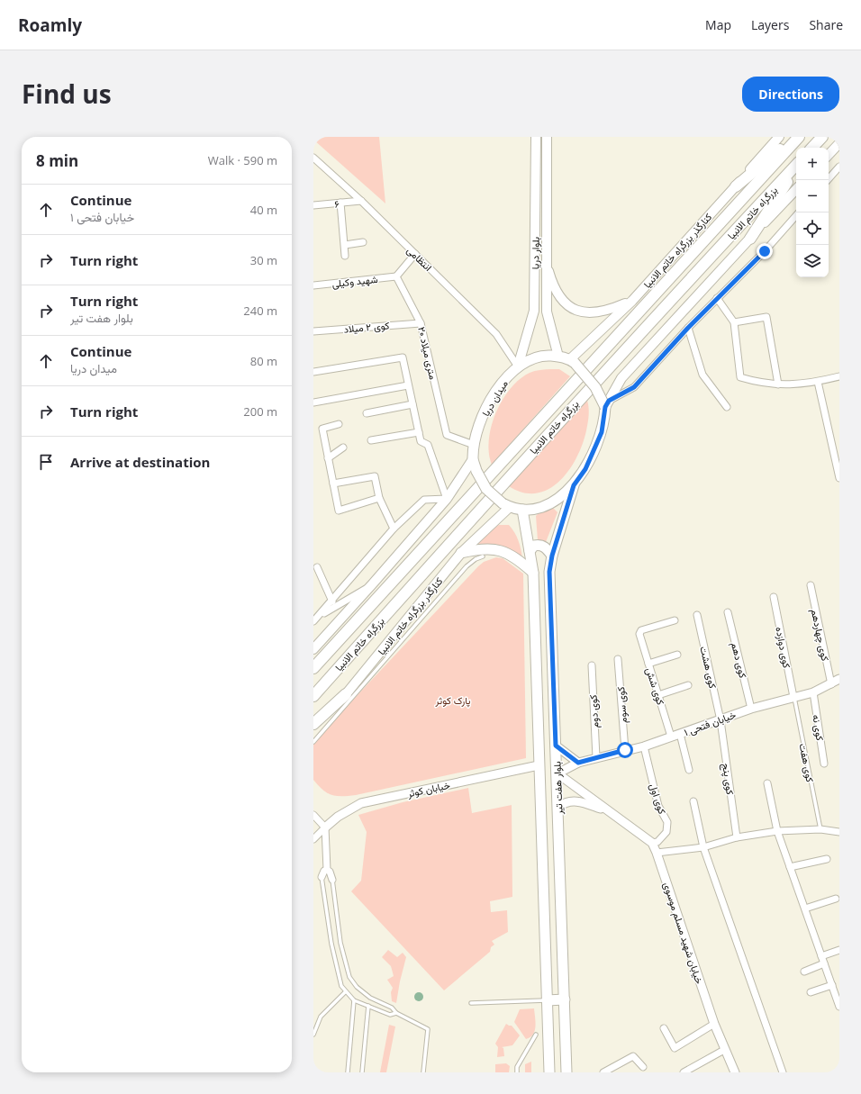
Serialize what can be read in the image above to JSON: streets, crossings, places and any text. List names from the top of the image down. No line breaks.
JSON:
{"streets":{"highway":["بزرگراه خاتم الانبیا"],"main road":["کنارگذر بزرگراه خاتم الانبیا","بلوار دریا","میدان دریا","بلوار هفت تیر"],"street":["۶","انتظامی","شهید وکیلی","کوی ۲ میلاد","۲۰ متری میلاد","کوی چهاردهم","کوی دوازده","کوی دهم","کوی هشت","کوی شش","کوی سوم","کوی دوم","خیابان فتحی ۱","کوی نه","کوی پنج","خیابان کوثر","کوی اول","خیابان شهید مسلم موسوی"],"lane":["کوی هفت"]},"crossings":[["۶","انتظامی"],["کنارگذر بزرگراه خاتم الانبیا","میدان دریا"],["بلوار دریا","انتظامی"],["بلوار دریا","میدان دریا"],["انتظامی","میدان دریا"],["شهید وکیلی","۲۰ متری میلاد"],["کوی ۲ میلاد","۲۰ متری میلاد"],["۲۰ متری میلاد","میدان دریا"],["کوی چهاردهم","خیابان فتحی ۱"],["کوی دوازده","خیابان فتحی ۱"],["کوی دوازده","کوی هفت"],["کوی دهم","خیابان فتحی ۱"],["کوی هشت","خیابان فتحی ۱"],["کوی هشت","کوی پنج"],["کوی شش","خیابان فتحی ۱"],["کوی سوم","خیابان فتحی ۱"],["کوی دوم","خیابان فتحی ۱"],["خیابان فتحی ۱","کوی نه"],["خیابان فتحی ۱","کوی هفت"],["خیابان فتحی ۱","کوی پنج"],["خیابان فتحی ۱","بلوار هفت تیر"],["خیابان فتحی ۱","کوی اول"],["خیابان فتحی ۱","خیابان شهید مسلم موسوی"],["بلوار هفت تیر","خیابان کوثر"],["بلوار هفت تیر","خیابان شهید مسلم موسوی"],["کوی اول","خیابان شهید مسلم موسوی"]],"parks":["پارک کوثر"],"page":{"header":"Roamly","nav":["Map","Layers","Share"],"title":"Find us","buttons":"Directions","heading":["8 min","Walk · 590 m"],"map_buttons":["+","−"],"list":[["Continue","خیابان فتحی ۱","40 m"],["Turn right","30 m"],["Turn right","بلوار هفت تیر","240 m"],["Continue","میدان دریا","80 m"],["Turn right","200 m"],"Arrive at destination"]}}
